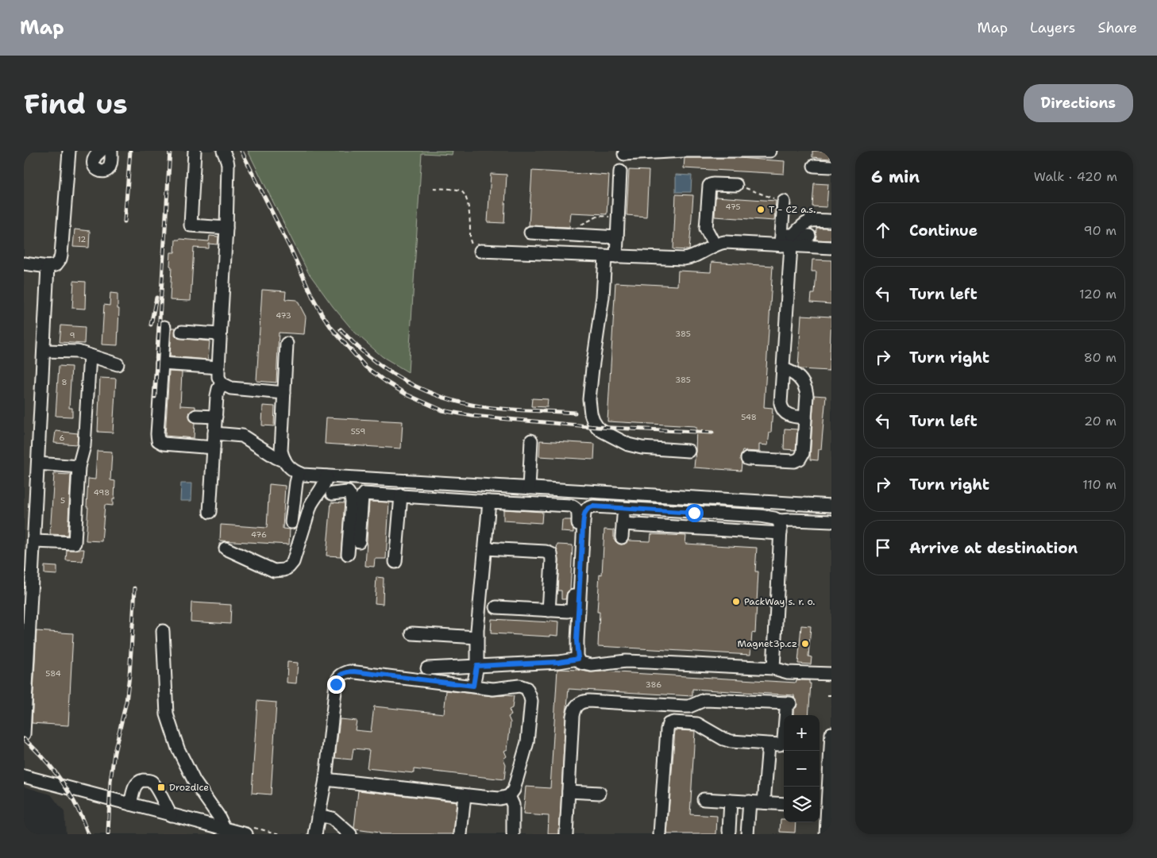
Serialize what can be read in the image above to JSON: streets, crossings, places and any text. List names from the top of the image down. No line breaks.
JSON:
{"places":{"other":["T - CZ a.s.","PackWay s. r. o.","Magnet3p.cz"],"transit":["Drozdice"]},"house_numbers":["475","12","473","385","9","385","8","548","559","6","498","5","476","584","386"],"page":{"header":"Map","nav":["Map","Layers","Share"],"buttons":"Directions","title":"Find us","heading":["6 min","Walk · 420 m"],"list":[["Continue","90 m"],["Turn left","120 m"],["Turn right","80 m"],["Turn left","20 m"],["Turn right","110 m"],"Arrive at destination"],"map_buttons":["+","−"]}}
